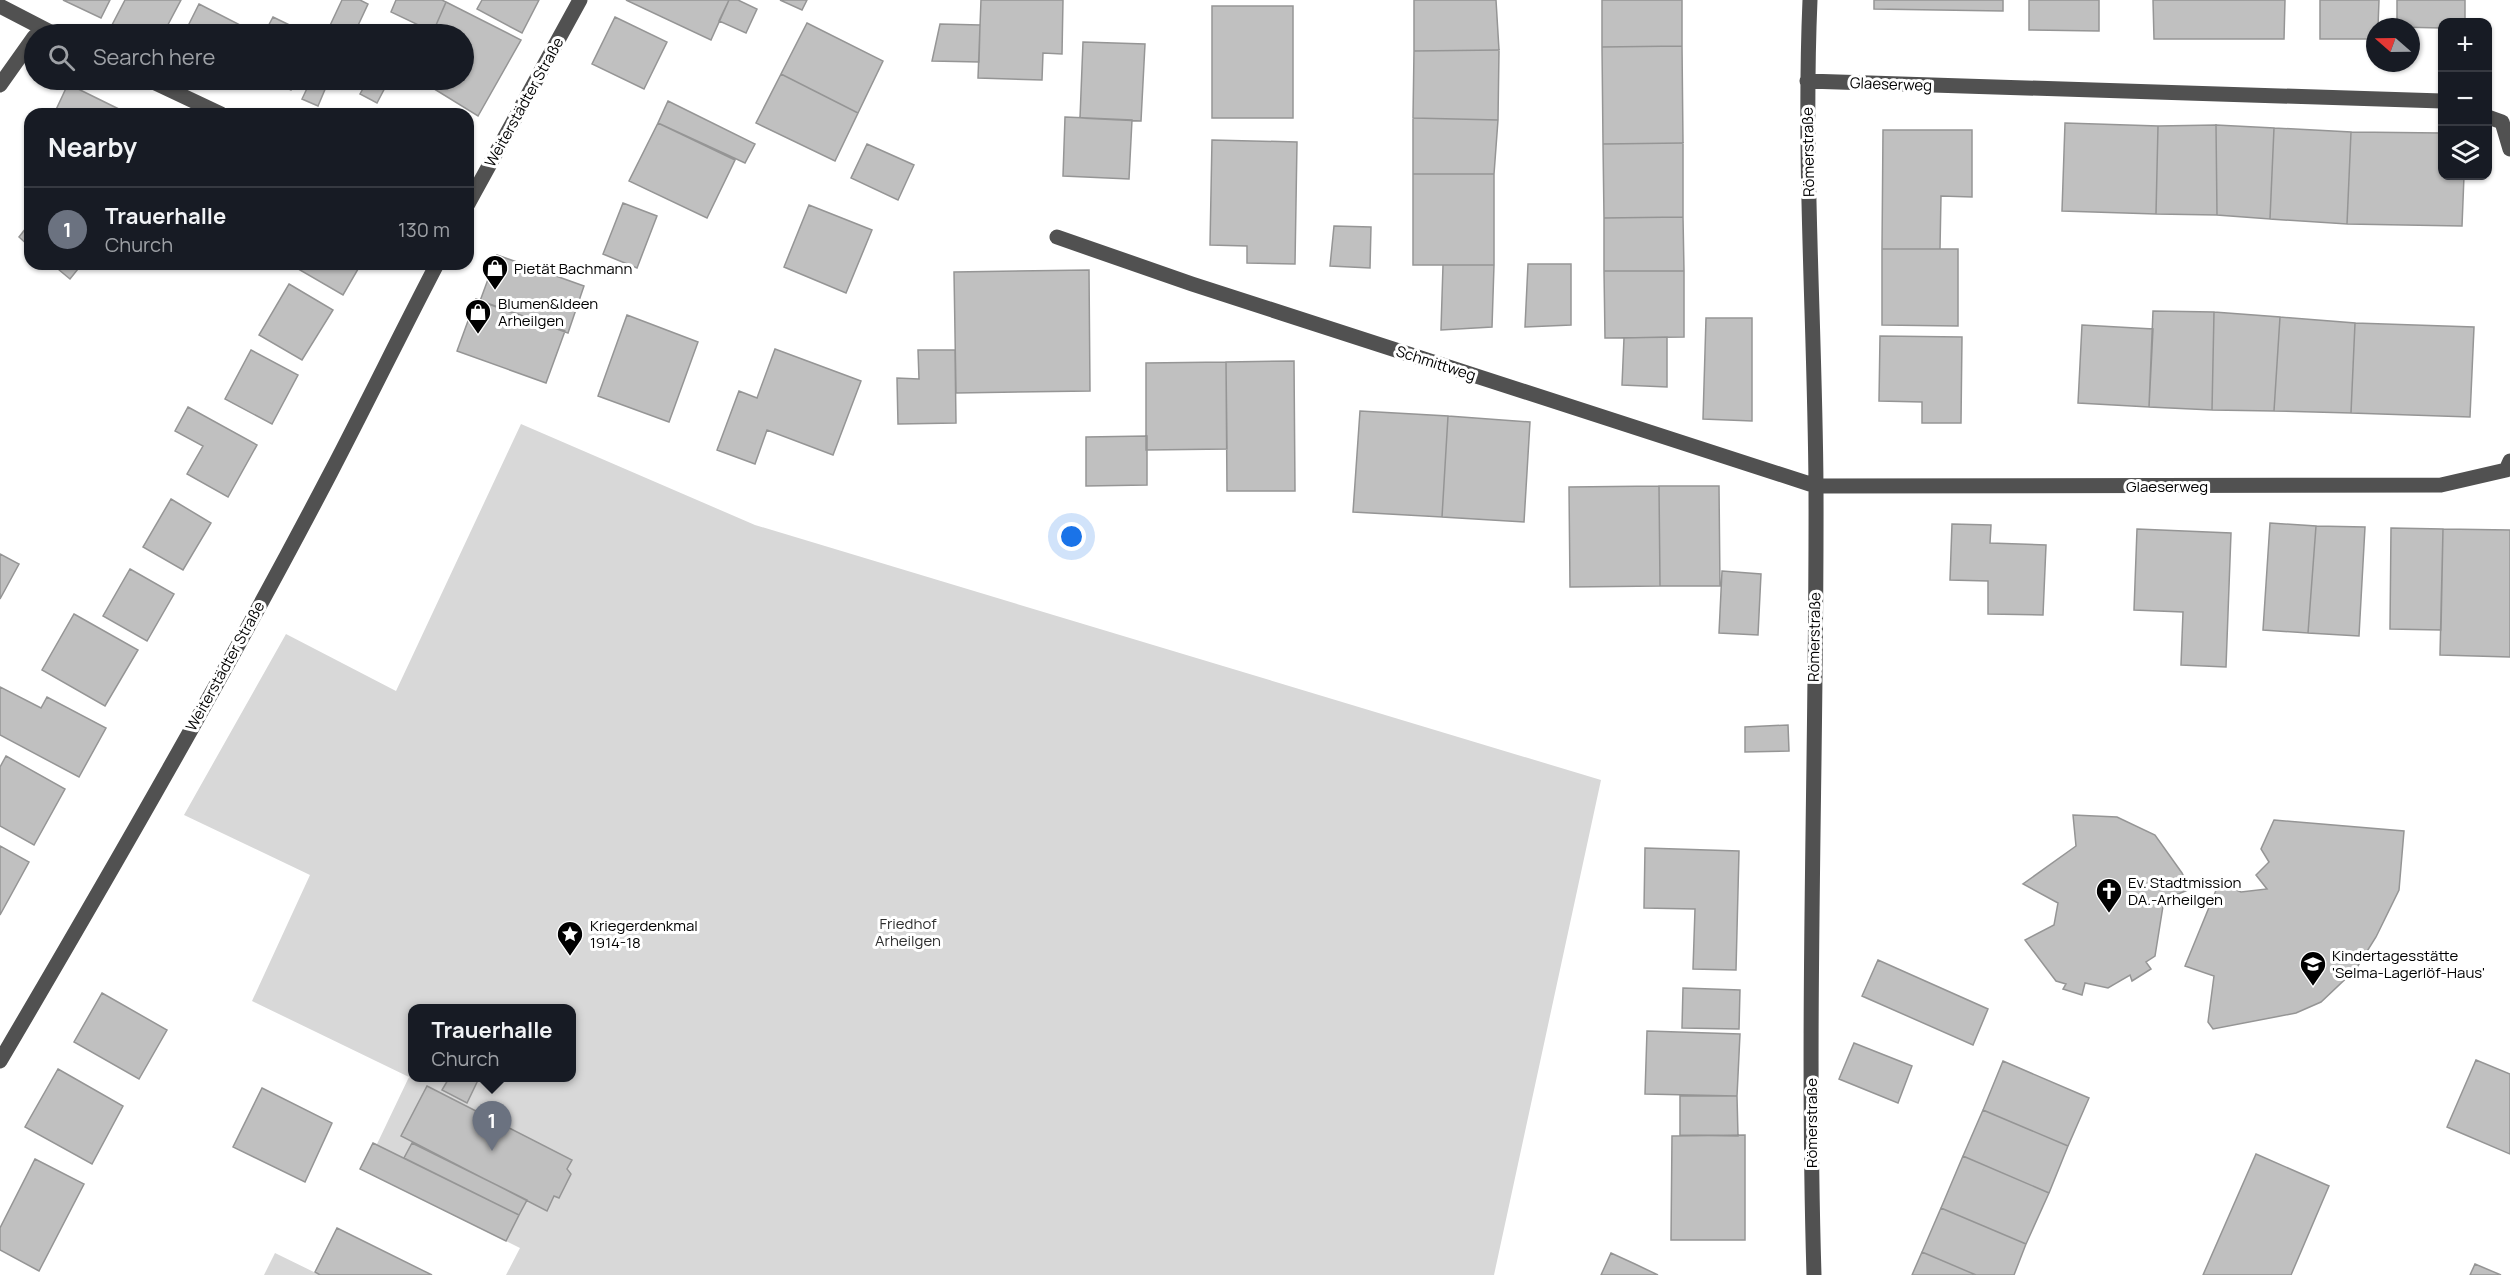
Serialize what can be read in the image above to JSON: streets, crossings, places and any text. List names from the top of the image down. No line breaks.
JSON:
{"streets":{"street":["Glaeserweg","Weiterstädter Straße","Römerstraße","Schmittweg"]},"crossings":[["Glaeserweg","Römerstraße"],["Glaeserweg","Schmittweg"],["Römerstraße","Schmittweg"]],"parks":["Friedhof Arheilgen"],"places":{"shop":["Pietät Bachmann","Blumen&Ideen Arheilgen"],"church":["Ev. Stadtmission DA.-Arheilgen"],"place":["Kriegerdenkmal 1914-18"],"school or university":["Kindertagesstätte 'Selma-Lagerlöf-Haus'"]},"north":"left","page":{"map_buttons":["+","−"],"search":"Search here","heading":"Nearby","list":[{"mark":"1","name":"Trauerhalle","note":"Church","value":"130 m"}],"popup":["Trauerhalle","Church"],"pins":"1"}}
